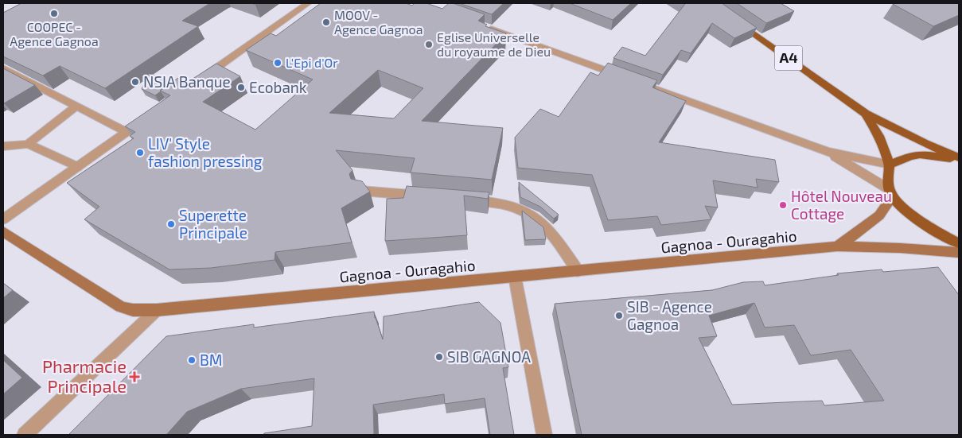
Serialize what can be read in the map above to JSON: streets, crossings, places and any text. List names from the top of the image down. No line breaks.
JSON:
{"streets":{"main road":["A4","Gagnoa - Ouragahio"]},"places":{"other":["COOPEC - Agence Gagnoa","MOOV - Agence Gagnoa","Eglise Universelle du royaume de Dieu","L'Epi d'Or","NSIA Banque","Ecobank","LIV' Style fashion pressing","Hôtel Nouveau Cottage","Superette Principale","SIB - Agence Gagnoa","SIB GAGNOA","BM"],"health":["Pharmacie Principale"]}}
